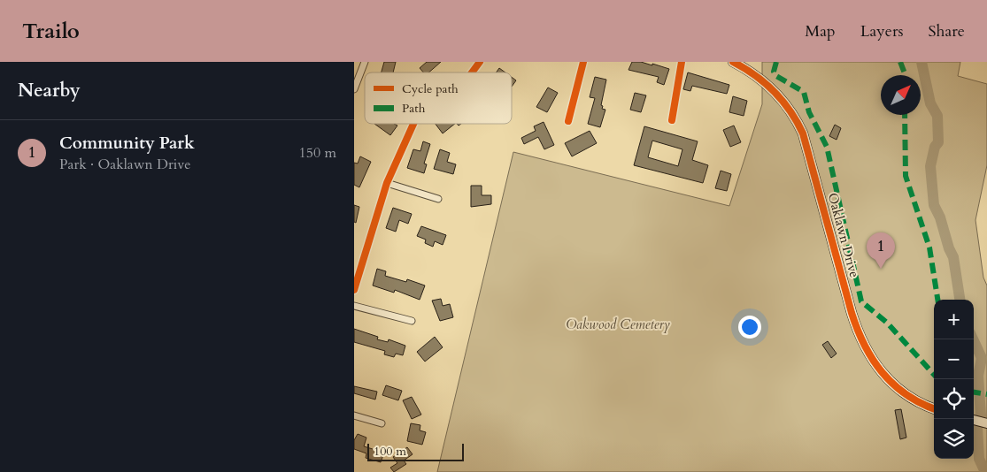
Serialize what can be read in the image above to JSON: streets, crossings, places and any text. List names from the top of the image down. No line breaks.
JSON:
{"streets":{"street":["Oaklawn Drive"]},"parks":["Oakwood Cemetery"],"legend":["Cycle path","Path"],"scale_bar":"100 m","north":"top right","page":{"header":"Trailo","nav":["Map","Layers","Share"],"heading":"Nearby","list":[{"mark":"1","name":"Community Park","note":"Park · Oaklawn Drive","value":"150 m"}],"pins":"1","map_buttons":["+","−"],"scale":"100 m"}}
